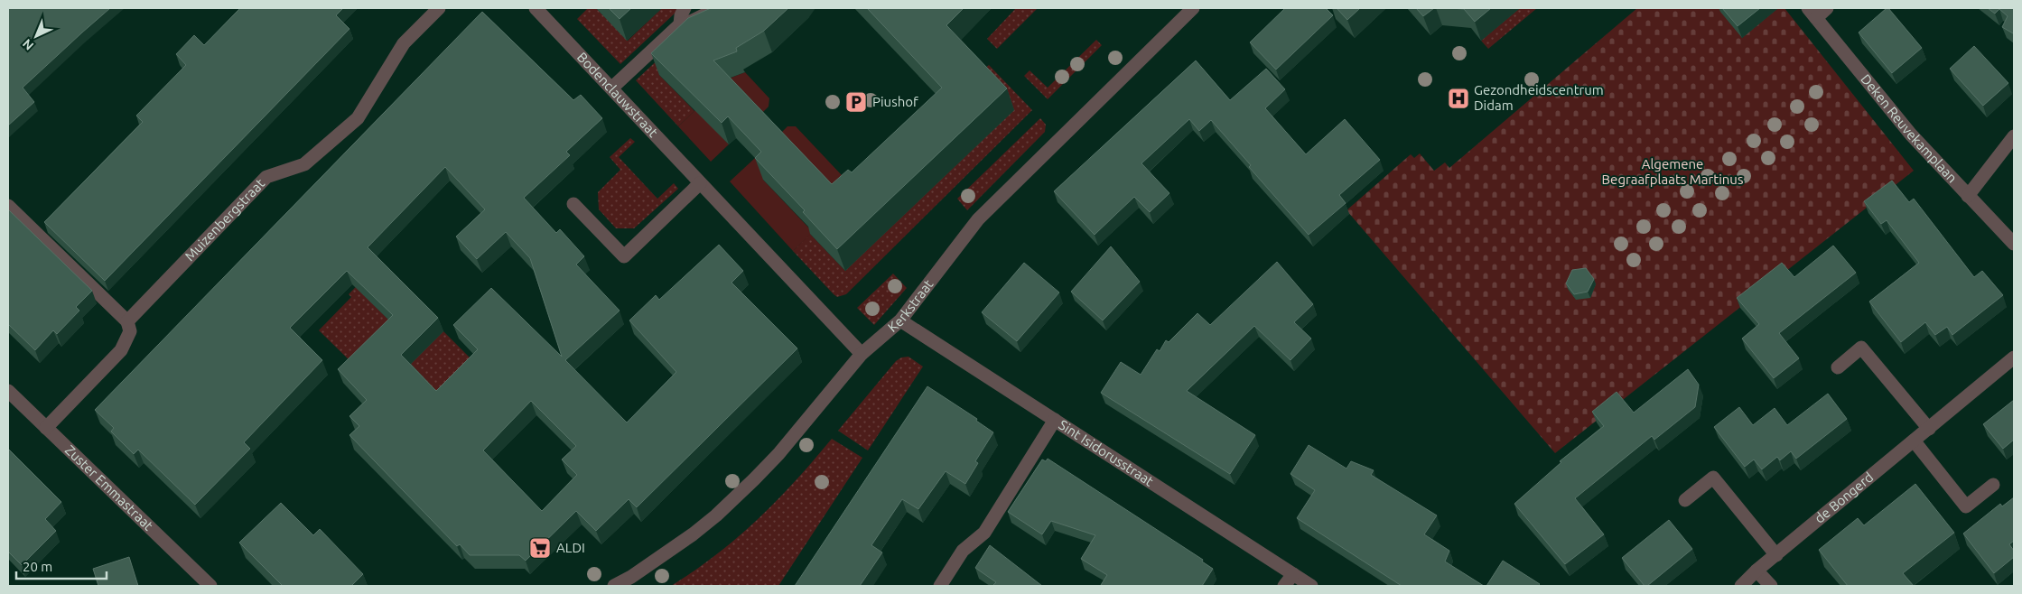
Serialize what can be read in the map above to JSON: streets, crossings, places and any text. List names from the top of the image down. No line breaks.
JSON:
{"streets":{"street":["Bodenclauwstraat","Deken Reuvekamplaan","Muizenbergstraat","Kerkstraat","Sint Isidorusstraat","Zuster Emmastraat","de Bongerd"]},"crossings":[["Bodenclauwstraat","Kerkstraat"],["Kerkstraat","Sint Isidorusstraat"]],"parks":["Algemene Begraafplaats Martinus"],"places":{"hospital":["Gezondheidscentrum Didam"],"parking":["Piushof"],"supermarket":["ALDI"]},"scale_bar":"20 m","north":"bottom left"}
